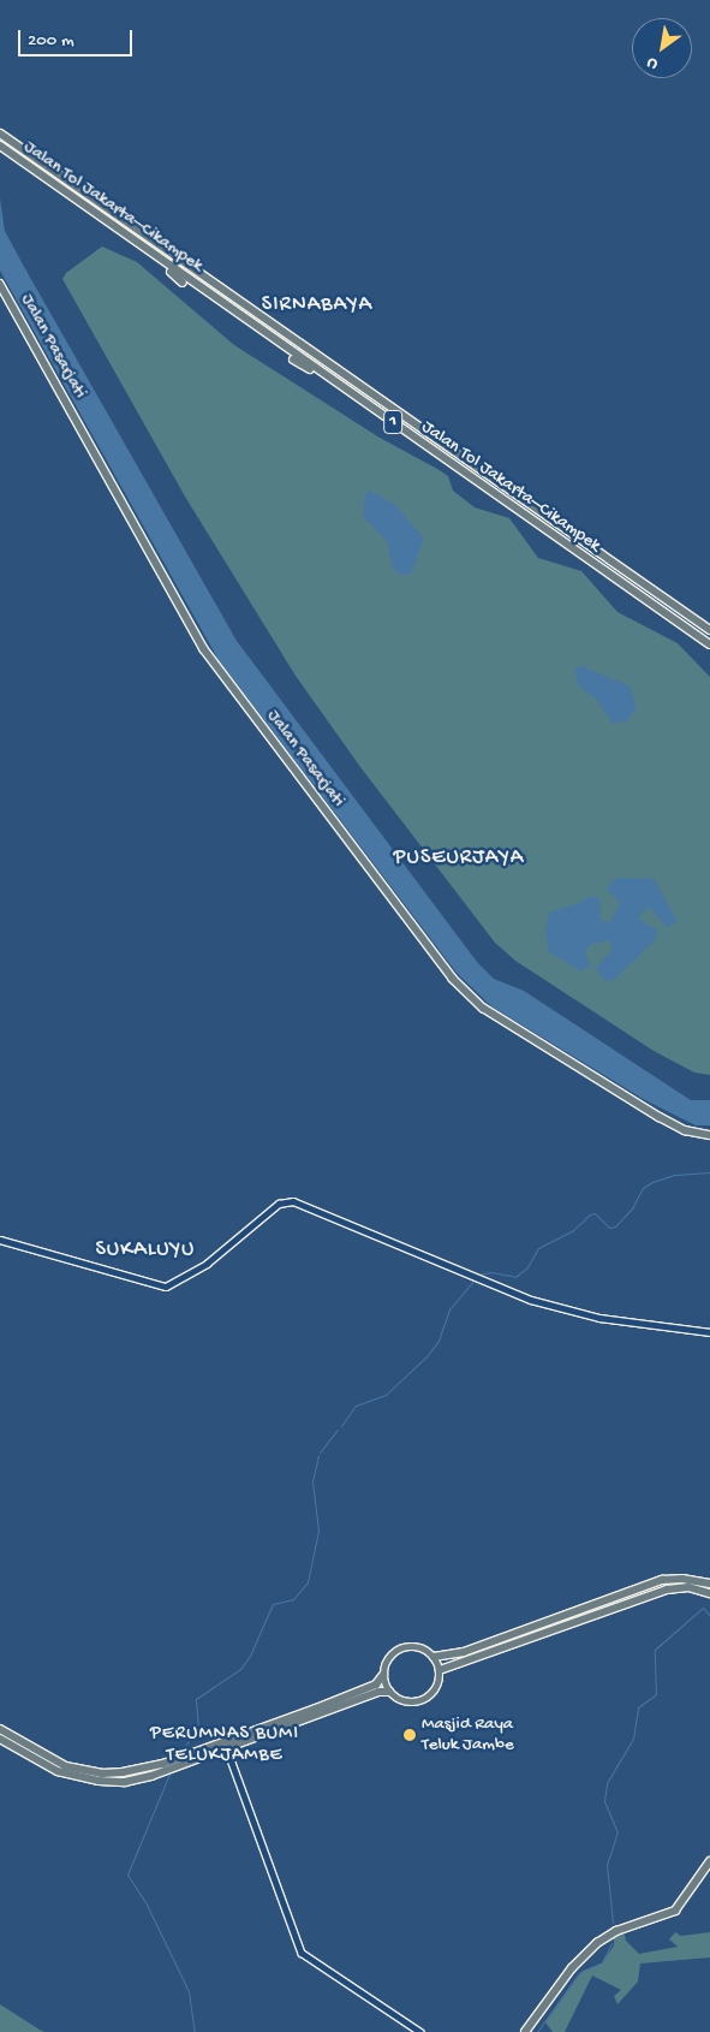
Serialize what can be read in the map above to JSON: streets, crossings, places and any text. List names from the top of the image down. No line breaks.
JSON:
{"streets":{"highway":["Jalan Tol Jakarta–Cikampek","1"],"main road":["Jalan Pasarjati"]},"districts":["SIRNABAYA","PUSEURJAYA","SUKALUYU","PERUMNAS BUMI TELUKJAMBE"],"places":["Masjid Raya Teluk Jambe"],"scale_bar":"200 m","north":"bottom left"}
